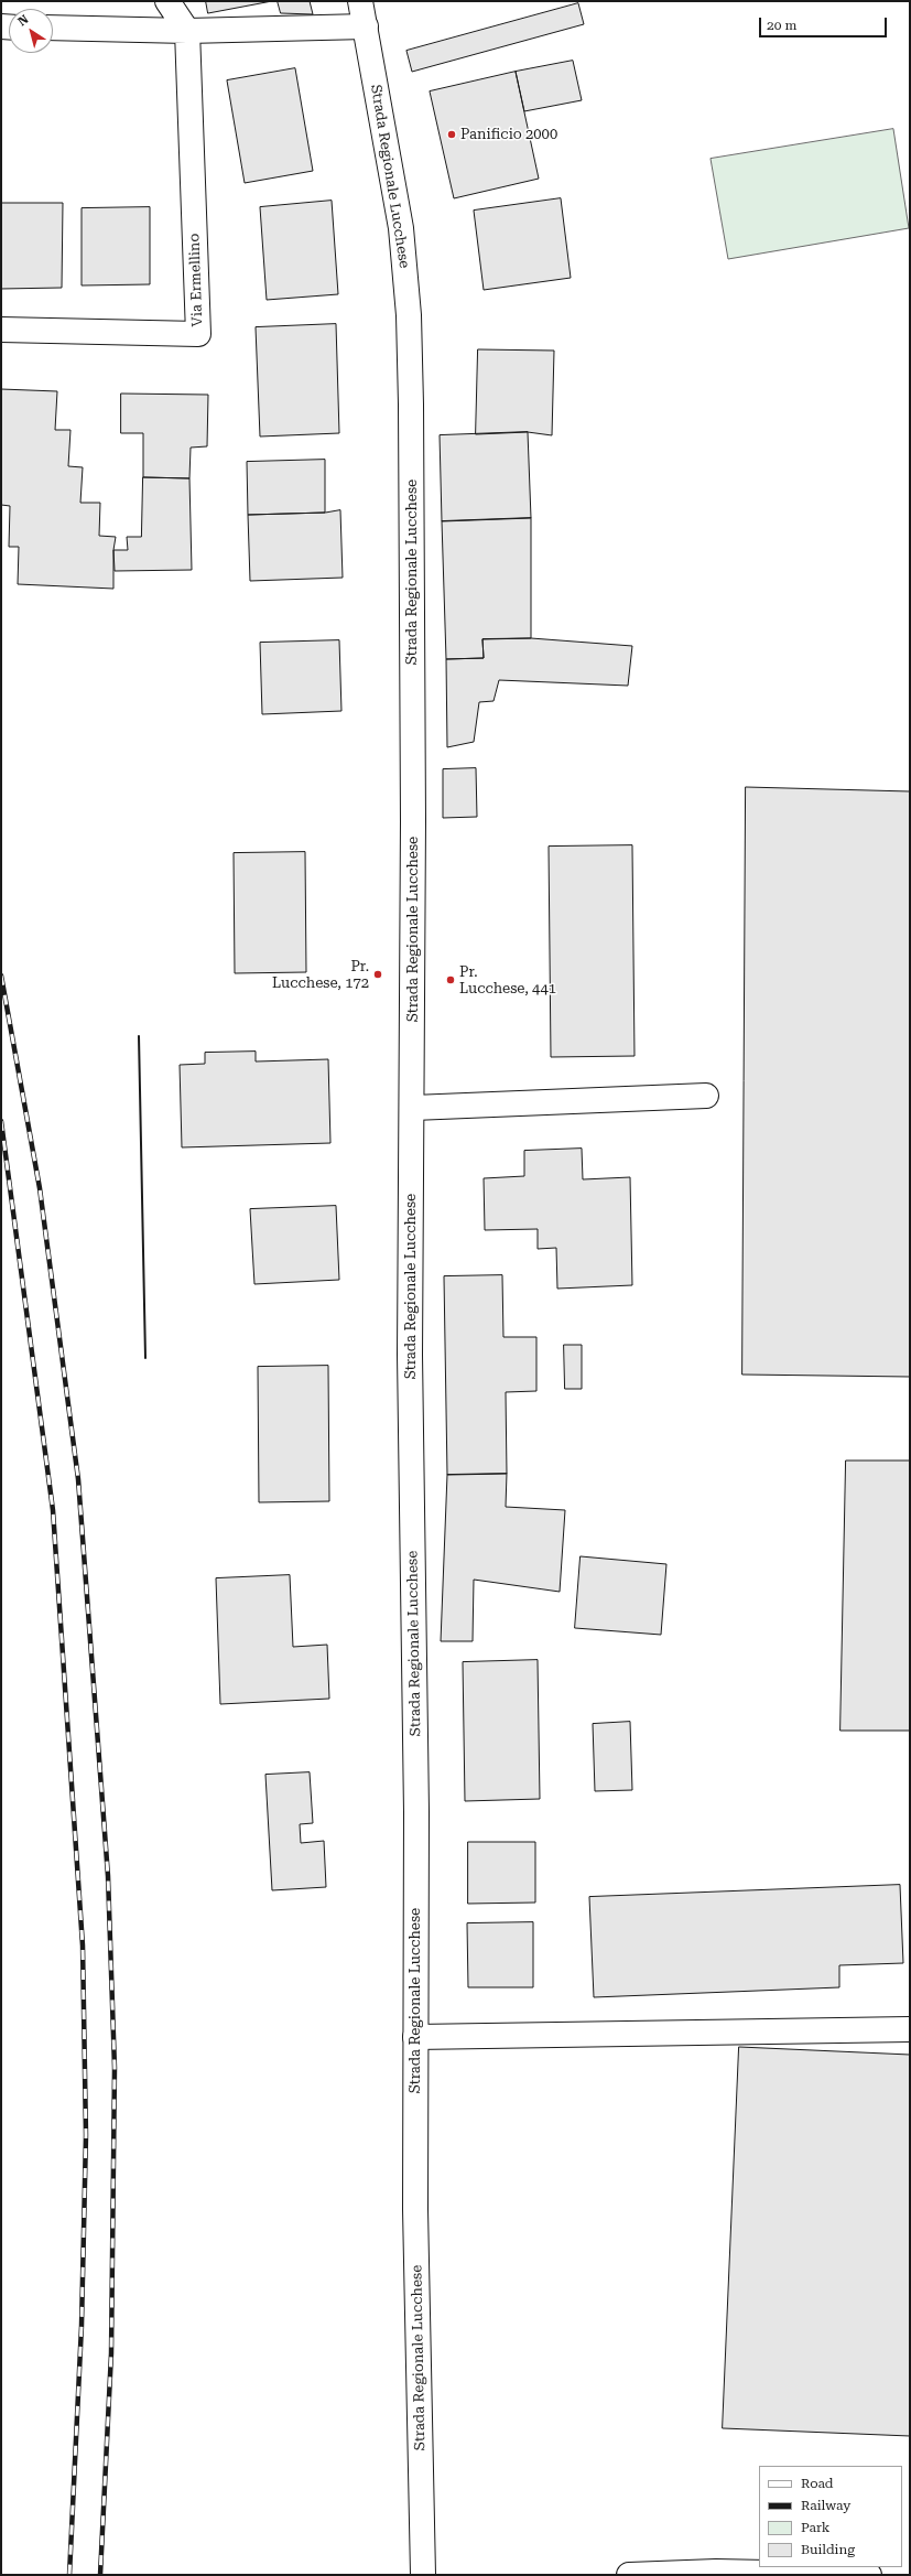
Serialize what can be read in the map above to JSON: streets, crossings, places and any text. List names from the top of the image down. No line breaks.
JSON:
{"streets":{"main road":["Strada Regionale Lucchese","Via Ermellino"]},"places":["Panificio 2000","Pr. Lucchese, 172","Pr. Lucchese, 441"],"legend":["Road","Railway","Park","Building"],"scale_bar":"20 m","north":"top left"}
